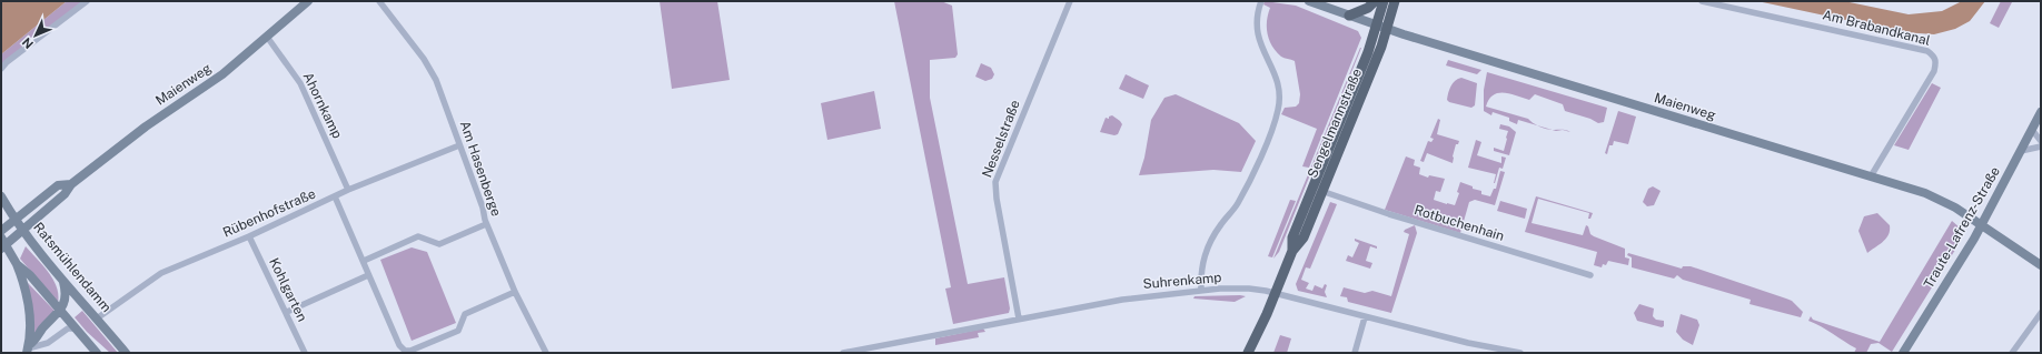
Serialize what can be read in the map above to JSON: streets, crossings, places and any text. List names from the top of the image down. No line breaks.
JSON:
{"streets":{"main road":["Sengelmannstraße"],"street":["Am Brabandkanal","Maienweg","Ahornkamp","Nesselstraße","Am Hasenberge","Rübenhofstraße","Rotbuchenhain","Traute-Lafrenz-Straße","Ratsmühlendamm","Suhrenkamp","Kohlgarten"]},"crossings":[["Am Brabandkanal","Maienweg"],["Maienweg","Ahornkamp"],["Maienweg","Sengelmannstraße"],["Maienweg","Traute-Lafrenz-Straße"],["Maienweg","Ratsmühlendamm"],["Ahornkamp","Rübenhofstraße"],["Sengelmannstraße","Rotbuchenhain"],["Sengelmannstraße","Suhrenkamp"],["Nesselstraße","Suhrenkamp"],["Am Hasenberge","Rübenhofstraße"],["Rübenhofstraße","Ratsmühlendamm"],["Rübenhofstraße","Kohlgarten"]],"north":"bottom left"}
